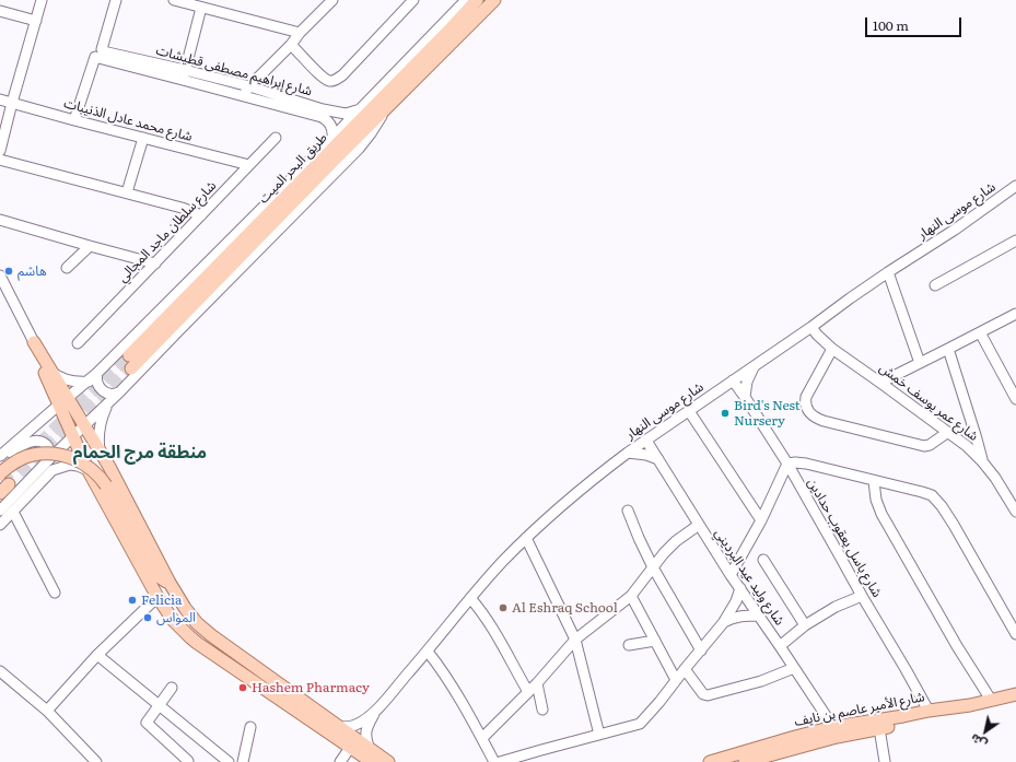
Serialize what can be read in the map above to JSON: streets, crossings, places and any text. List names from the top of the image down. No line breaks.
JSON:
{"streets":{"main road":["طريق البحر الميت","شارع الأمير عاصم بن نايف"],"street":["شارع إبراهيم مصطفى قطيشات","شارع محمد عادل الذنيبات","شارع موسى النهار","شارع سلطان ماجد المجالي","شارع عمر يوسف خمش","شارع باسل يعقوب حدادين","شارع وليد عيد البرديني"]},"crossings":[["شارع إبراهيم مصطفى قطيشات","طريق البحر الميت"],["شارع محمد عادل الذنيبات","شارع سلطان ماجد المجالي"],["شارع موسى النهار","شارع عمر يوسف خمش"],["شارع موسى النهار","شارع باسل يعقوب حدادين"],["شارع موسى النهار","شارع وليد عيد البرديني"],["شارع باسل يعقوب حدادين","شارع الأمير عاصم بن نايف"],["شارع وليد عيد البرديني","شارع الأمير عاصم بن نايف"]],"districts":["منطقة مرج الحمام"],"places":["هاشم","Bird's Nest Nursery","Felicia","Al Eshraq School","المواس","Hashem Pharmacy"],"scale_bar":"100 m","north":"bottom left"}
